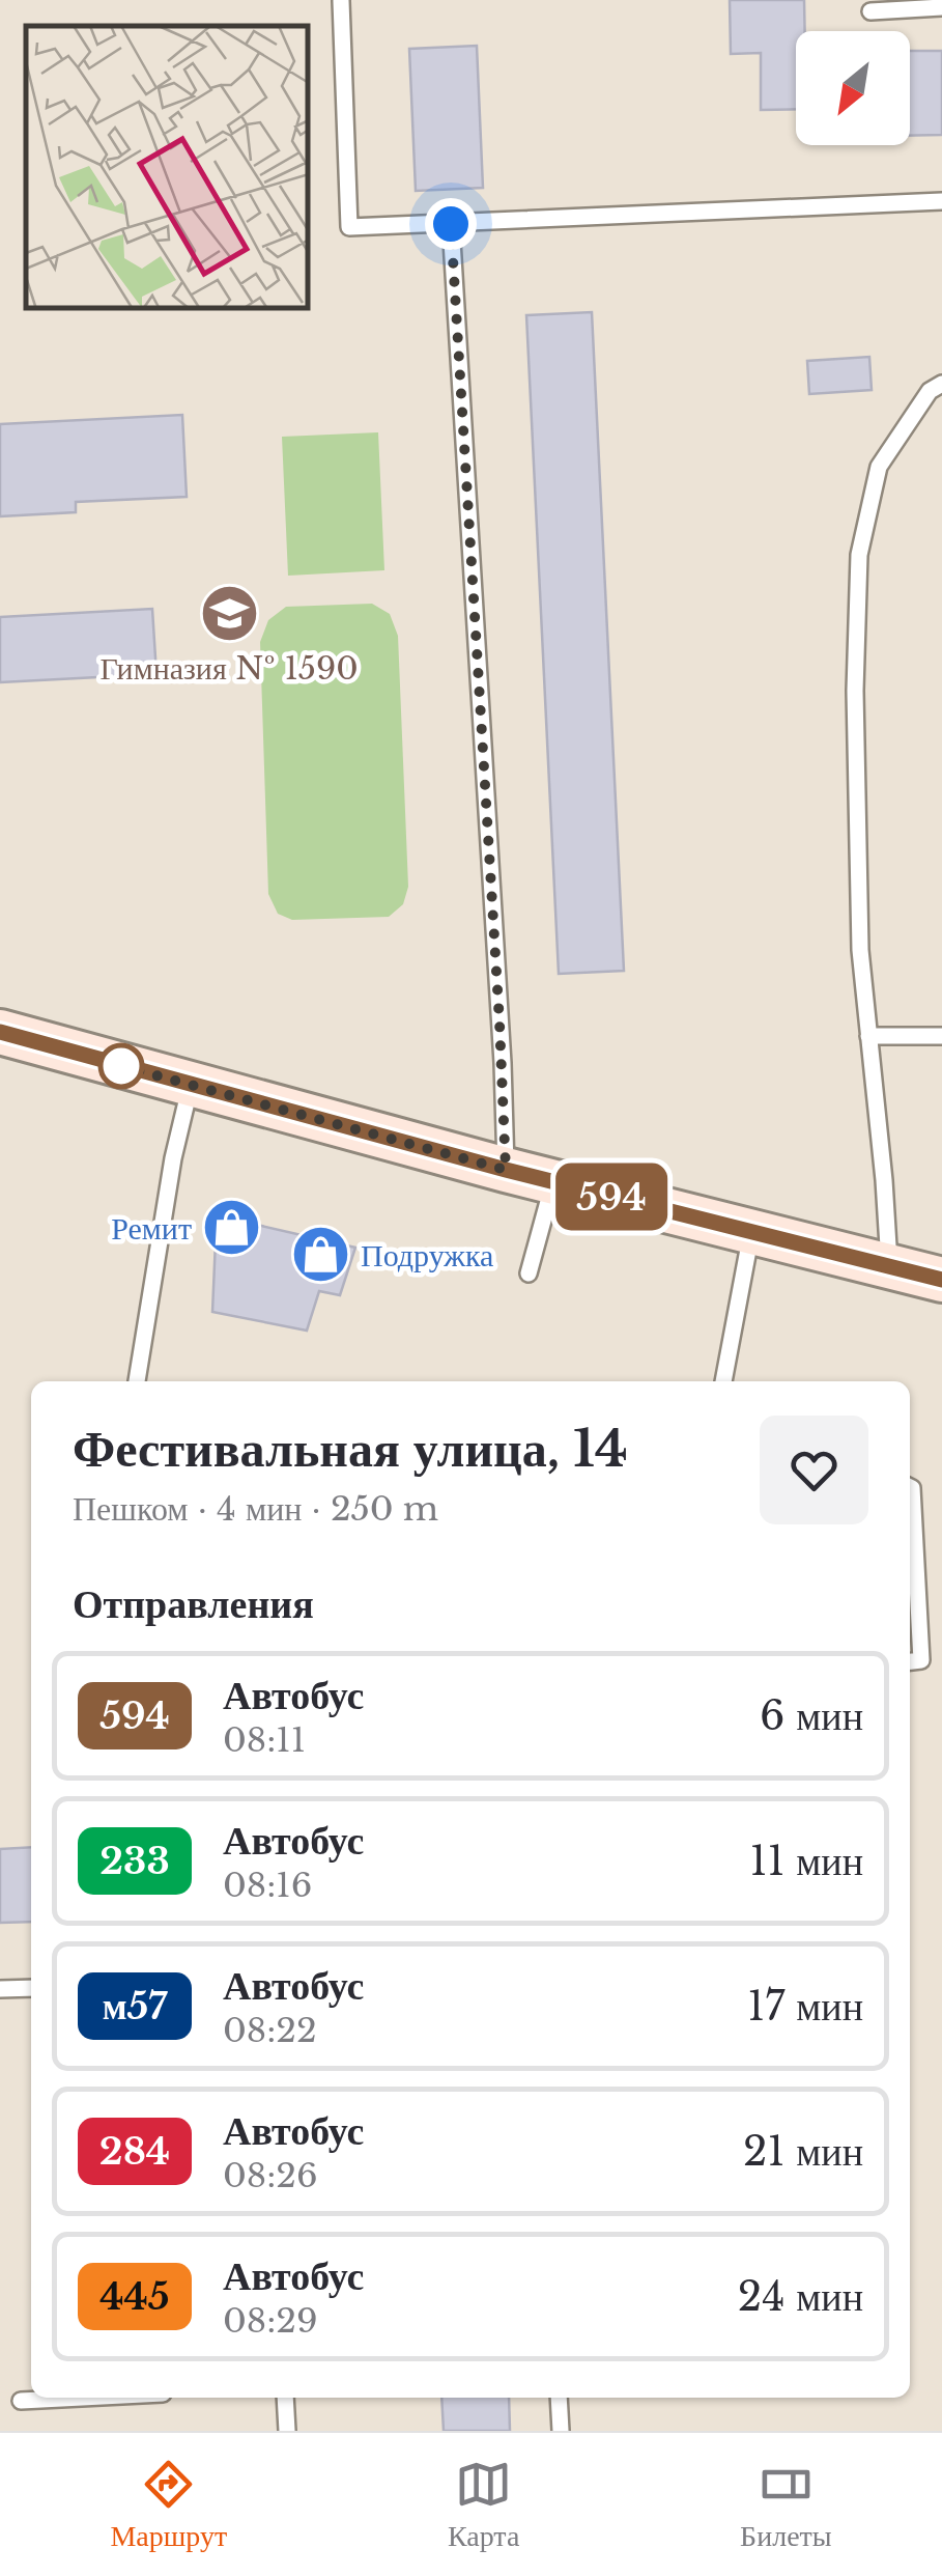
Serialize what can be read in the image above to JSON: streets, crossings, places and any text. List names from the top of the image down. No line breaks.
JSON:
{"places":{"school or university":["Гимназия № 1590"],"shop":["Ремит","Подружка"]},"lines":["bus line 594"],"north":"bottom left","page":{"on_map":"594","heading":[["Фестивальная улица, 14","Пешком · 4 мин · 250 m"],"Отправления"],"list":[{"mark":"594","name":"Автобус","note":"08:11","value":"6 мин"},{"mark":"233","name":"Автобус","note":"08:16","value":"11 мин"},{"mark":"м57","name":"Автобус","note":"08:22","value":"17 мин"},{"mark":"284","name":"Автобус","note":"08:26","value":"21 мин"},{"mark":"445","name":"Автобус","note":"08:29","value":"24 мин"}],"tabs":["Маршрут","Карта","Билеты"]}}
